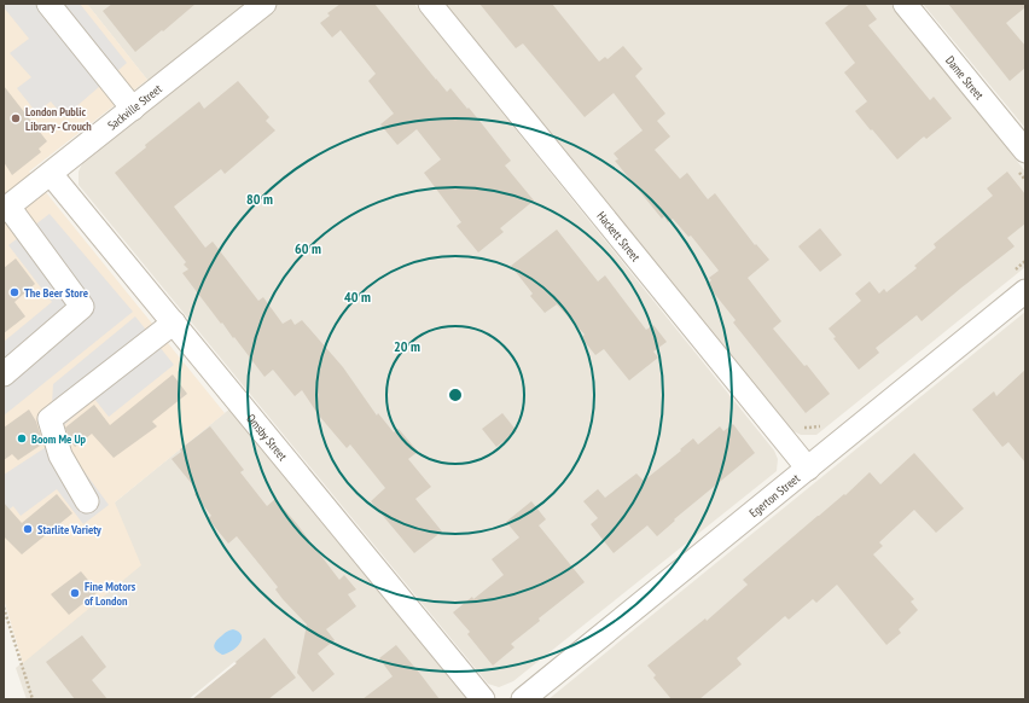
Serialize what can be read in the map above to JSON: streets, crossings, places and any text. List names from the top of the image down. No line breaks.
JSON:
{"streets":{"street":["Dame Street","Sackville Street","Hackett Street","Omsby Street","Egerton Street"]},"crossings":[["Sackville Street","Omsby Street"],["Hackett Street","Egerton Street"]],"places":["London Public Library - Crouch","The Beer Store","Boom Me Up","Starlite Variety","Fine Motors of London"],"rings":["80 m","60 m","40 m","20 m"]}
